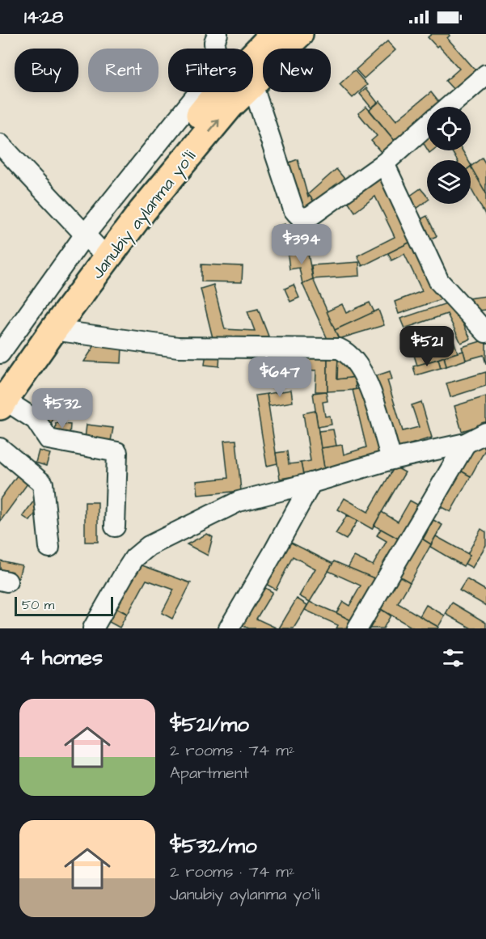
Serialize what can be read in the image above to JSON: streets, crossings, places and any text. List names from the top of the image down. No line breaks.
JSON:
{"streets":{"highway":["Janubiy aylanma yoʻli"]},"scale_bar":"50 m","page":{"status":"14:28","chip":["Buy","Rent","Filters","New"],"price":["$394","$521","$647","$532"],"scale":"50 m","heading":"4 homes","list":[{"name":"$521/mo","note":"2 rooms · 74 m² · Apartment"},{"name":"$532/mo","note":"2 rooms · 74 m² · Janubiy aylanma yoʻli"}]}}
